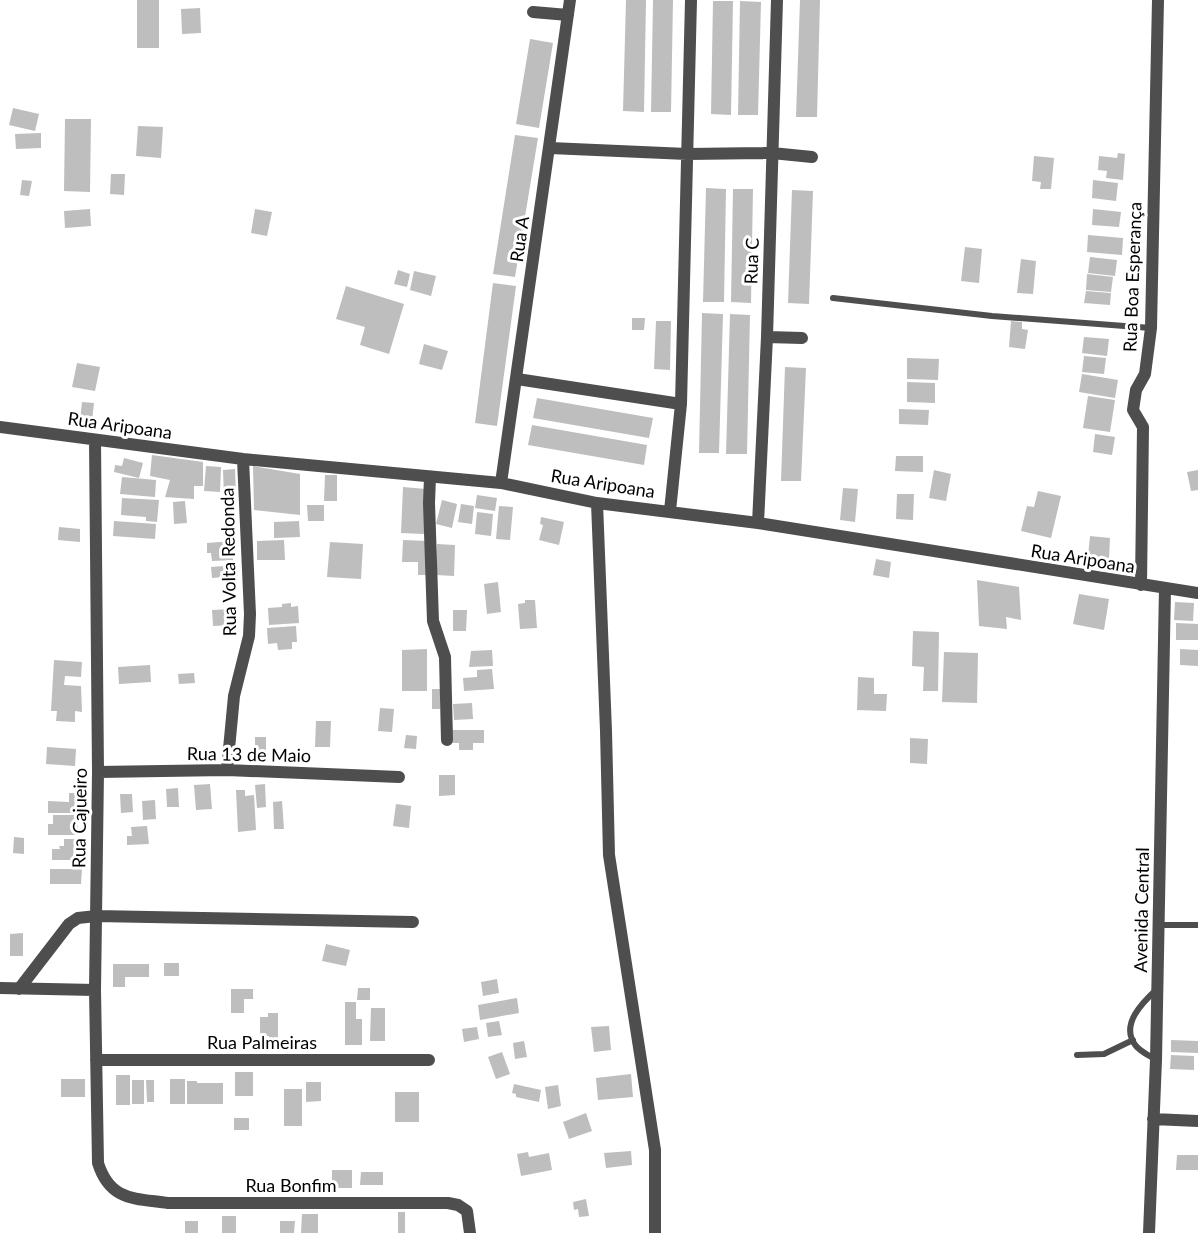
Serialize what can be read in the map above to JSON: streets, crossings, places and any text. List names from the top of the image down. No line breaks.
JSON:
{"streets":{"street":["Rua A","Rua C","Rua Boa Esperança","Rua Aripoana","Rua Volta Redonda","Rua 13 de Maio","Rua Cajueiro","Avenida Central","Rua Palmeiras","Rua Bonfim"]},"crossings":[["Rua A","Rua Aripoana"],["Rua C","Rua Aripoana"],["Rua Boa Esperança","Rua Aripoana"],["Rua Aripoana","Rua Volta Redonda"],["Rua Aripoana","Rua Cajueiro"],["Rua Aripoana","Avenida Central"],["Rua Volta Redonda","Rua 13 de Maio"],["Rua 13 de Maio","Rua Cajueiro"],["Rua Cajueiro","Rua Palmeiras"],["Rua Cajueiro","Rua Bonfim"]]}
